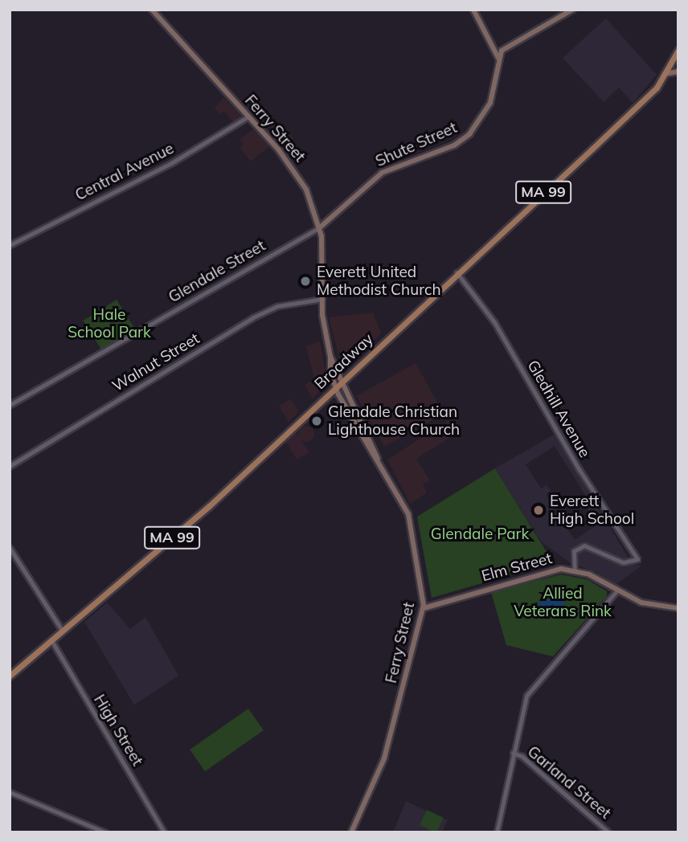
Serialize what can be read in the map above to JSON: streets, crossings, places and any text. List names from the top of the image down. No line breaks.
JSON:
{"streets":{"main road":["Ferry Street","Shute Street","MA 99","Broadway","Elm Street"],"street":["Central Avenue","Glendale Street","Walnut Street","Gledhill Avenue","High Street","Garland Street"]},"crossings":[["Ferry Street","Shute Street"],["Ferry Street","Central Avenue"],["Ferry Street","Glendale Street"],["Ferry Street","Broadway"],["Ferry Street","Walnut Street"],["Ferry Street","Elm Street"],["Shute Street","Glendale Street"],["Broadway","Gledhill Avenue"],["Broadway","High Street"],["Gledhill Avenue","Elm Street"]],"parks":["Hale School Park","Glendale Park","Allied Veterans Rink"],"places":["Everett United Methodist Church","Glendale Christian Lighthouse Church","Everett High School"]}
